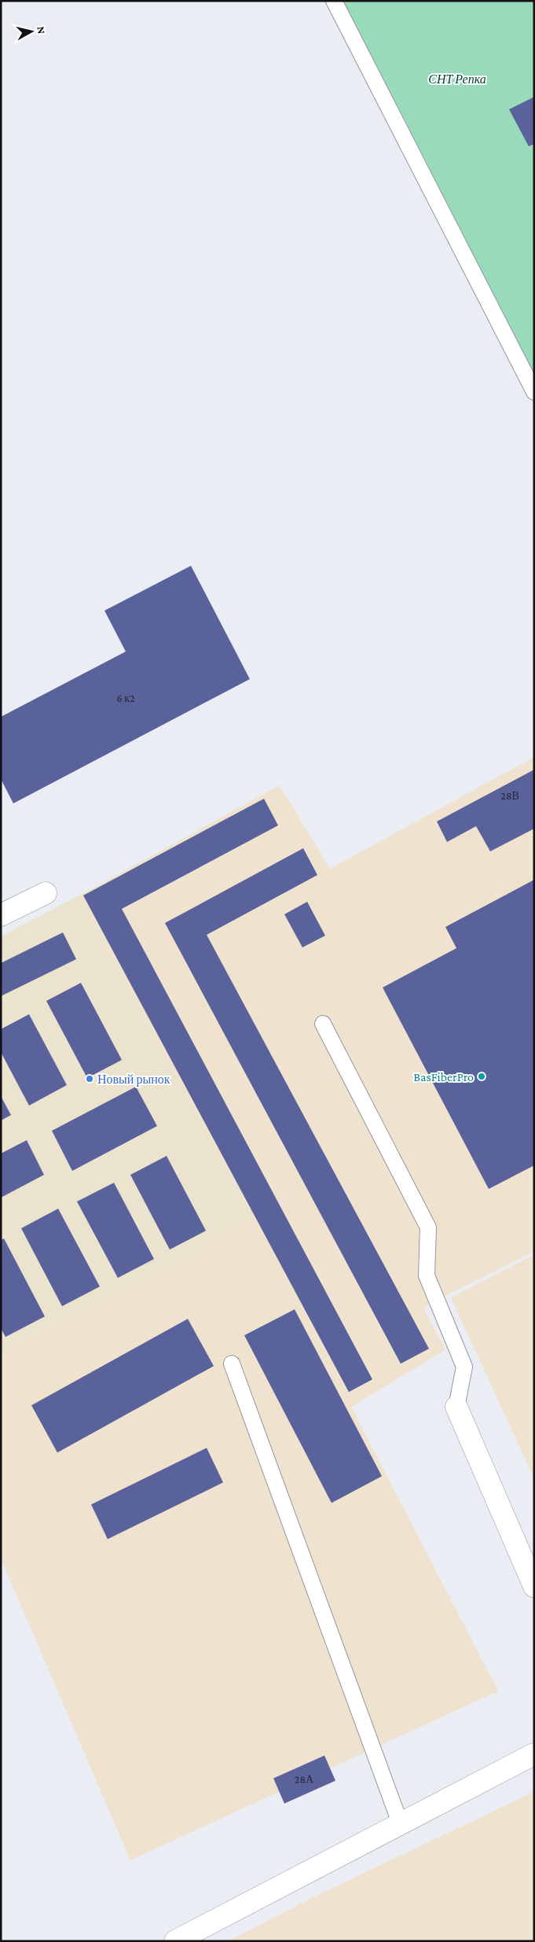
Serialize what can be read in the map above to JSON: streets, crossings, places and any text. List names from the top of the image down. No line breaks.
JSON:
{"parks":["СНТ Репка"],"places":["BasFiberPro","Новый рынок"],"house_numbers":["6 к2","28В","28А"],"north":"right"}
